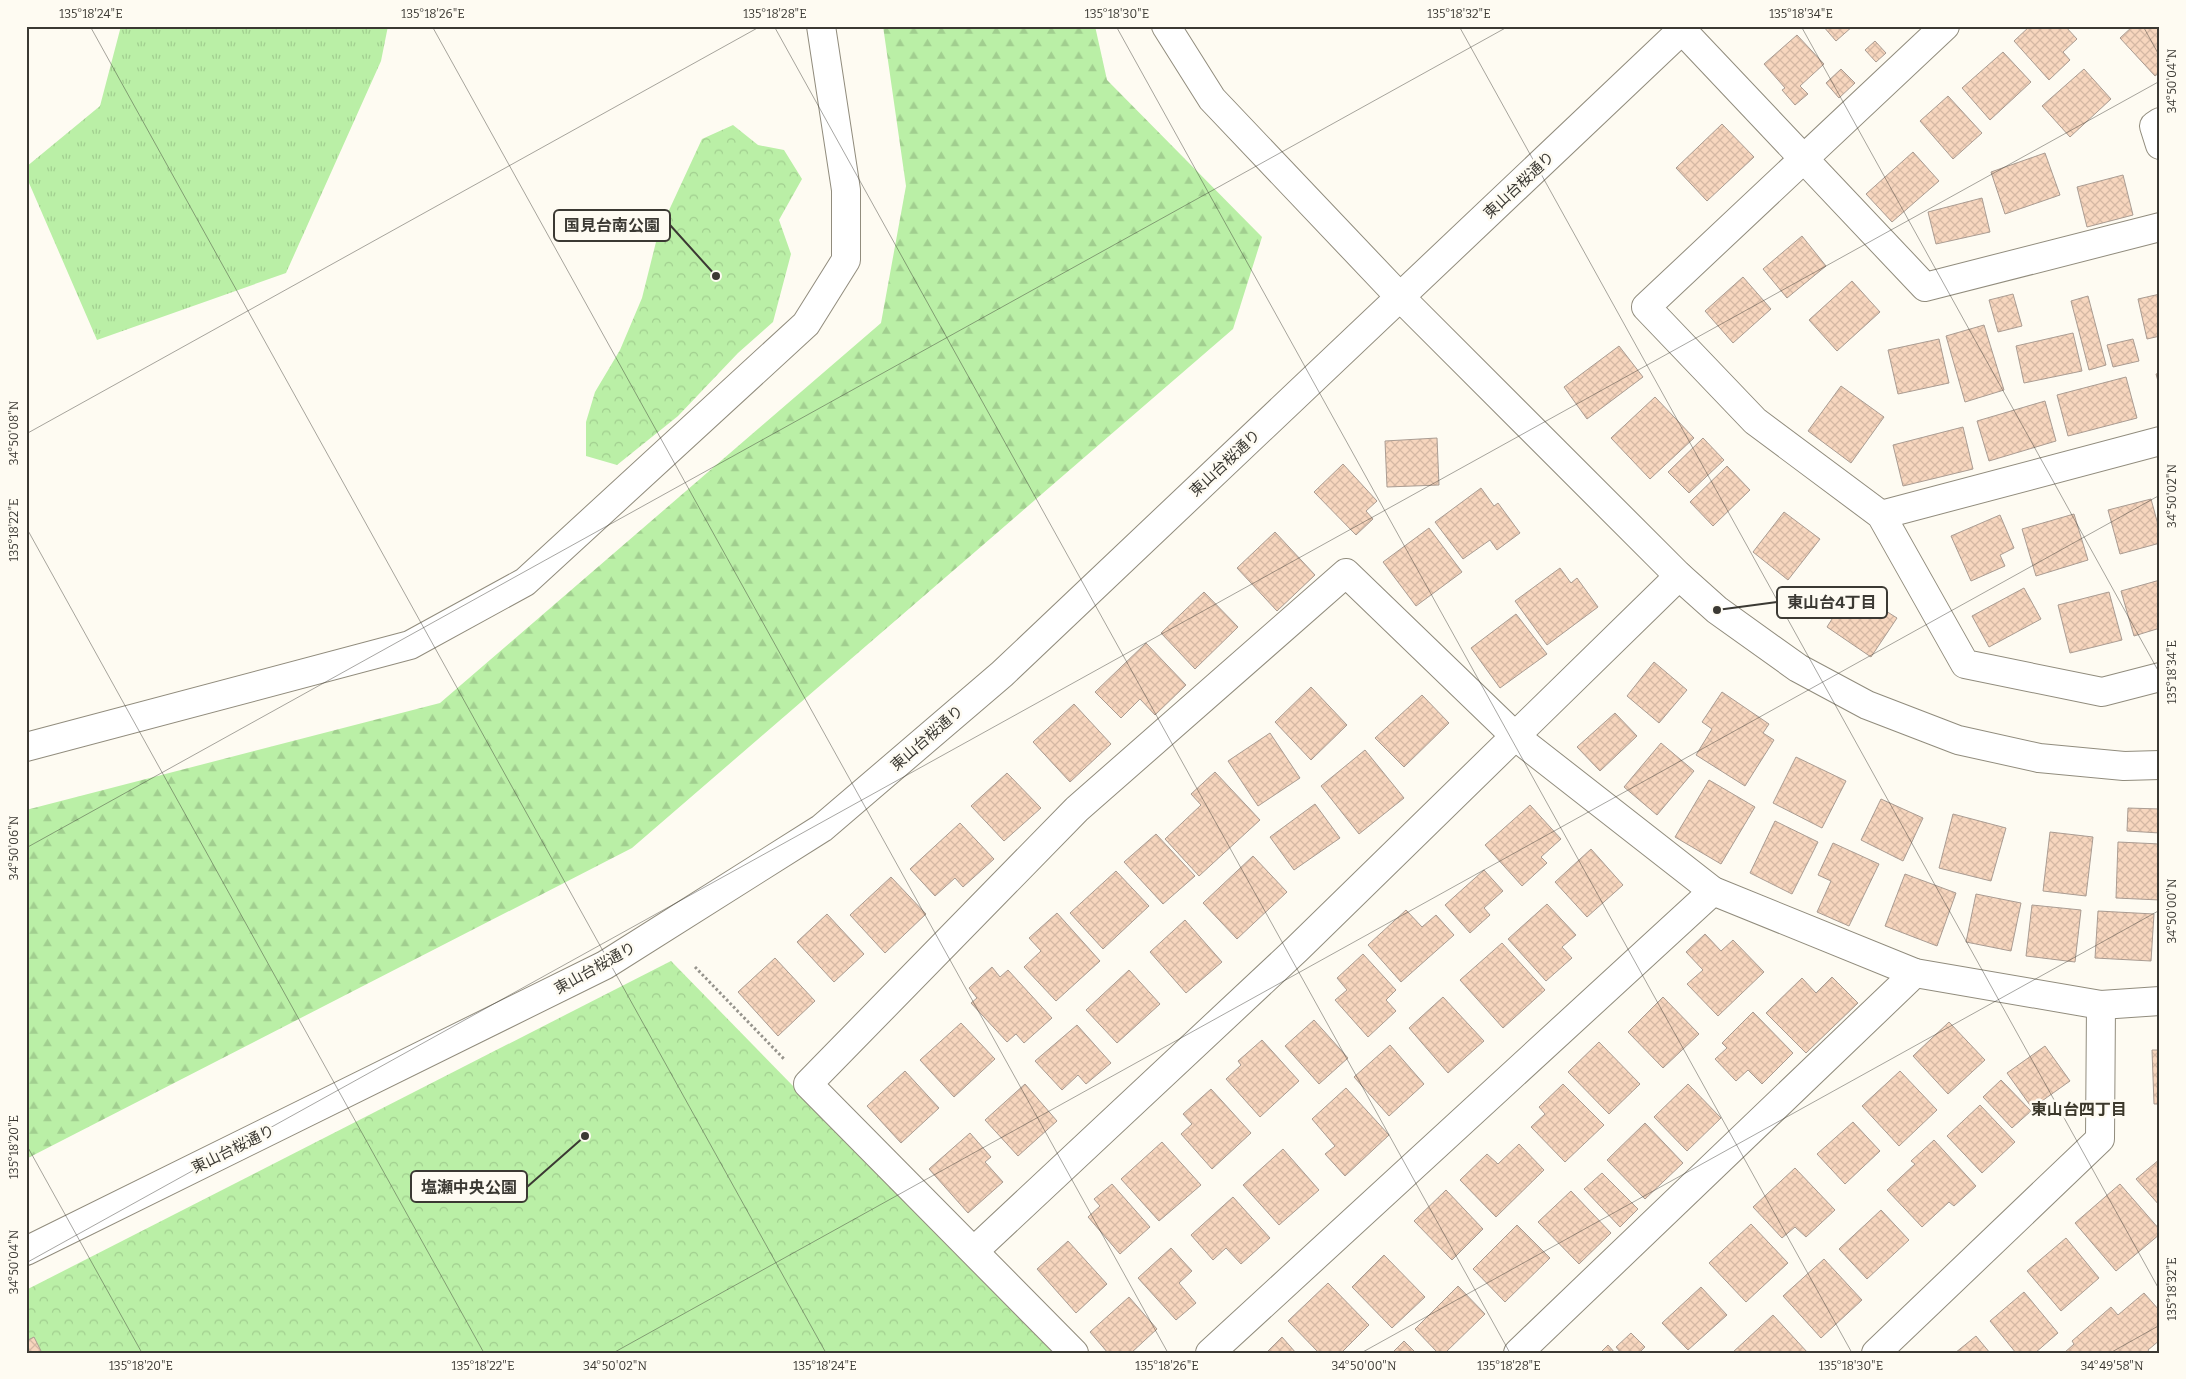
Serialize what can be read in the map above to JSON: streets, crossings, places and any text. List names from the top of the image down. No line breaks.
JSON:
{"streets":{"street":["東山台桜通り"]},"districts":["東山台四丁目"],"places":["国見台南公園","東山台4丁目","塩瀬中央公園"],"coordinates":["135°18'24\"E","135°18'26\"E","135°18'28\"E","135°18'30\"E","135°18'32\"E","135°18'34\"E","34°50'04\"N","34°50'08\"N","34°50'02\"N","135°18'22\"E","34°50'06\"N","34°50'00\"N","135°18'20\"E","34°49'58\"N"]}
